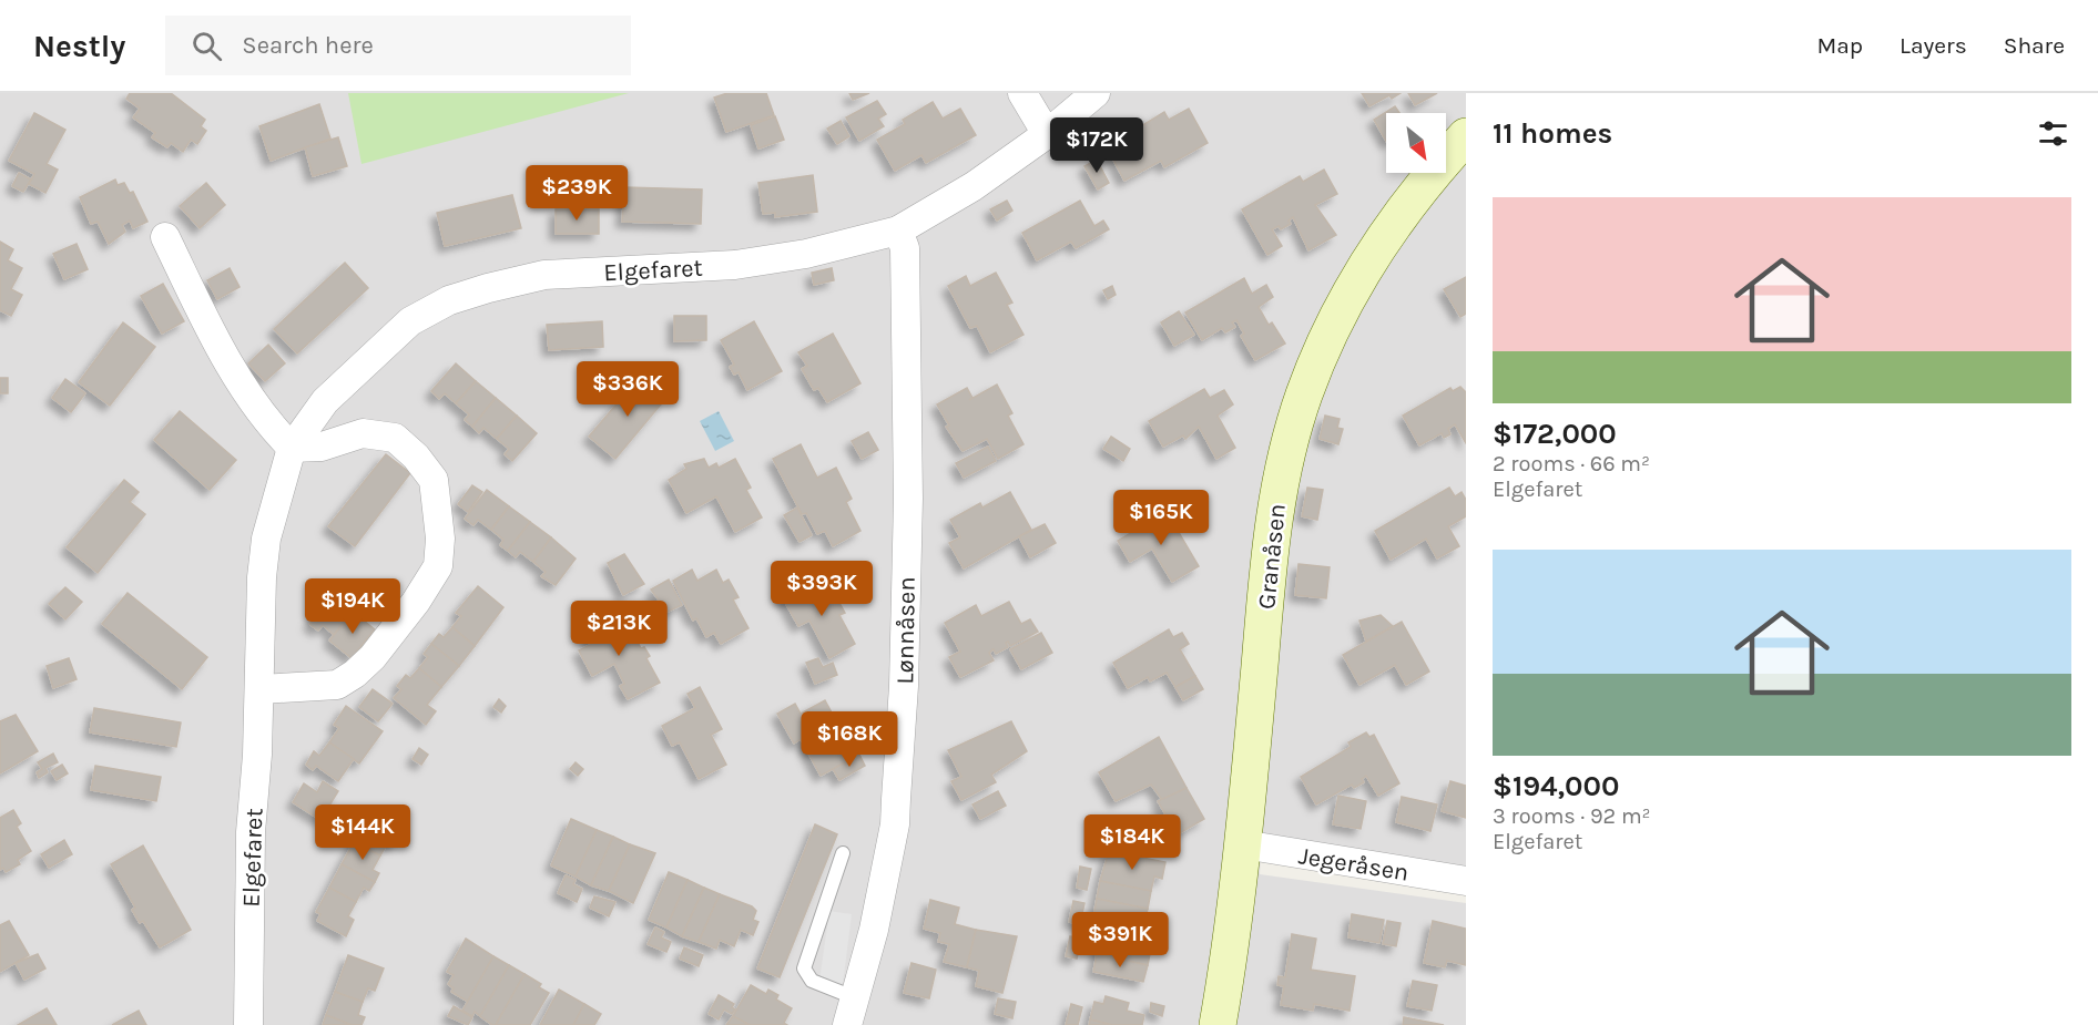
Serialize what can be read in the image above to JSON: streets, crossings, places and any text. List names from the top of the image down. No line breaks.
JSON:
{"streets":{"street":["Elgefaret","Granåsen","Lønnåsen","Jegeråsen"]},"crossings":[["Elgefaret","Lønnåsen"],["Granåsen","Jegeråsen"]],"north":"bottom right","page":{"header":"Nestly","search":"Search here","nav":["Map","Layers","Share"],"heading":"11 homes","price":["$172K","$239K","$336K","$165K","$393K","$194K","$213K","$168K","$144K","$184K","$391K"],"list":[{"name":"$172,000","note":"2 rooms · 66 m² · Elgefaret"},{"name":"$194,000","note":"3 rooms · 92 m² · Elgefaret"}]}}
